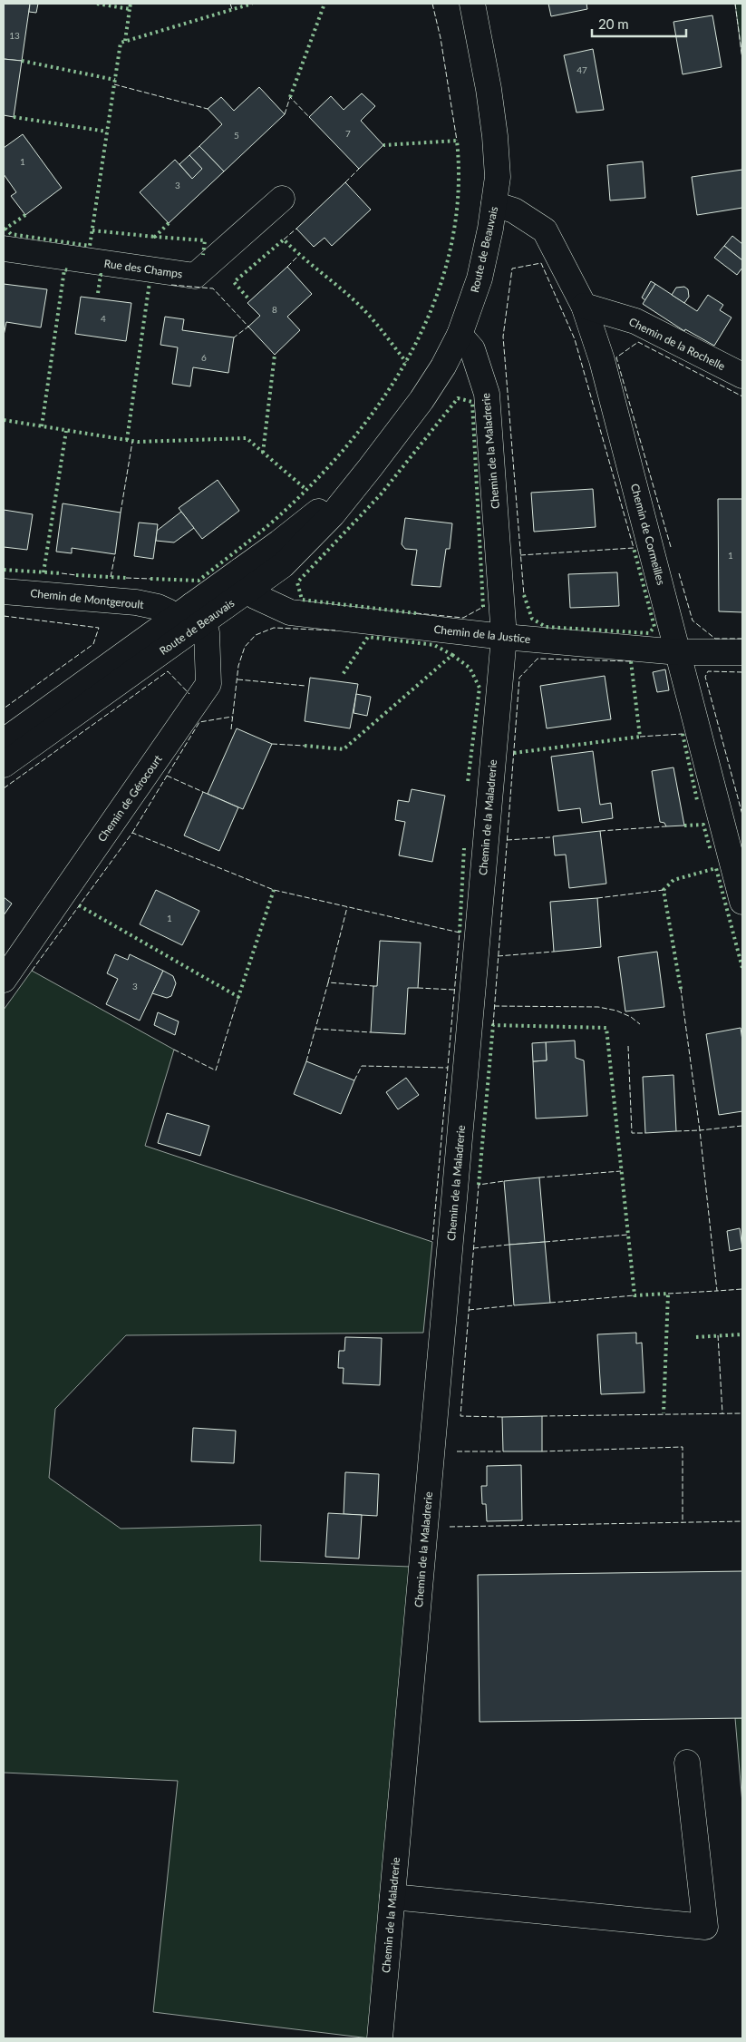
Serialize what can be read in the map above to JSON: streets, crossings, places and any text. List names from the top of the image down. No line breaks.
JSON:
{"streets":{"street":["Route de Beauvais","Rue des Champs","Chemin de la Rochelle","Chemin de la Maladrerie","Chemin de Cormeilles","Chemin de Montgeroult","Chemin de la Justice","Chemin de Gérocourt"]},"crossings":[["Route de Beauvais","Chemin de la Maladrerie"],["Route de Beauvais","Chemin de Cormeilles"],["Route de Beauvais","Chemin de Montgeroult"],["Route de Beauvais","Chemin de la Justice"],["Route de Beauvais","Chemin de Gérocourt"],["Chemin de la Rochelle","Chemin de Cormeilles"],["Chemin de la Maladrerie","Chemin de la Justice"],["Chemin de Cormeilles","Chemin de la Justice"],["Chemin de Montgeroult","Chemin de Gérocourt"]],"house_numbers":["13","47","7","5","1","3","8","4","6","1","1","3"],"scale_bar":"20 m"}
